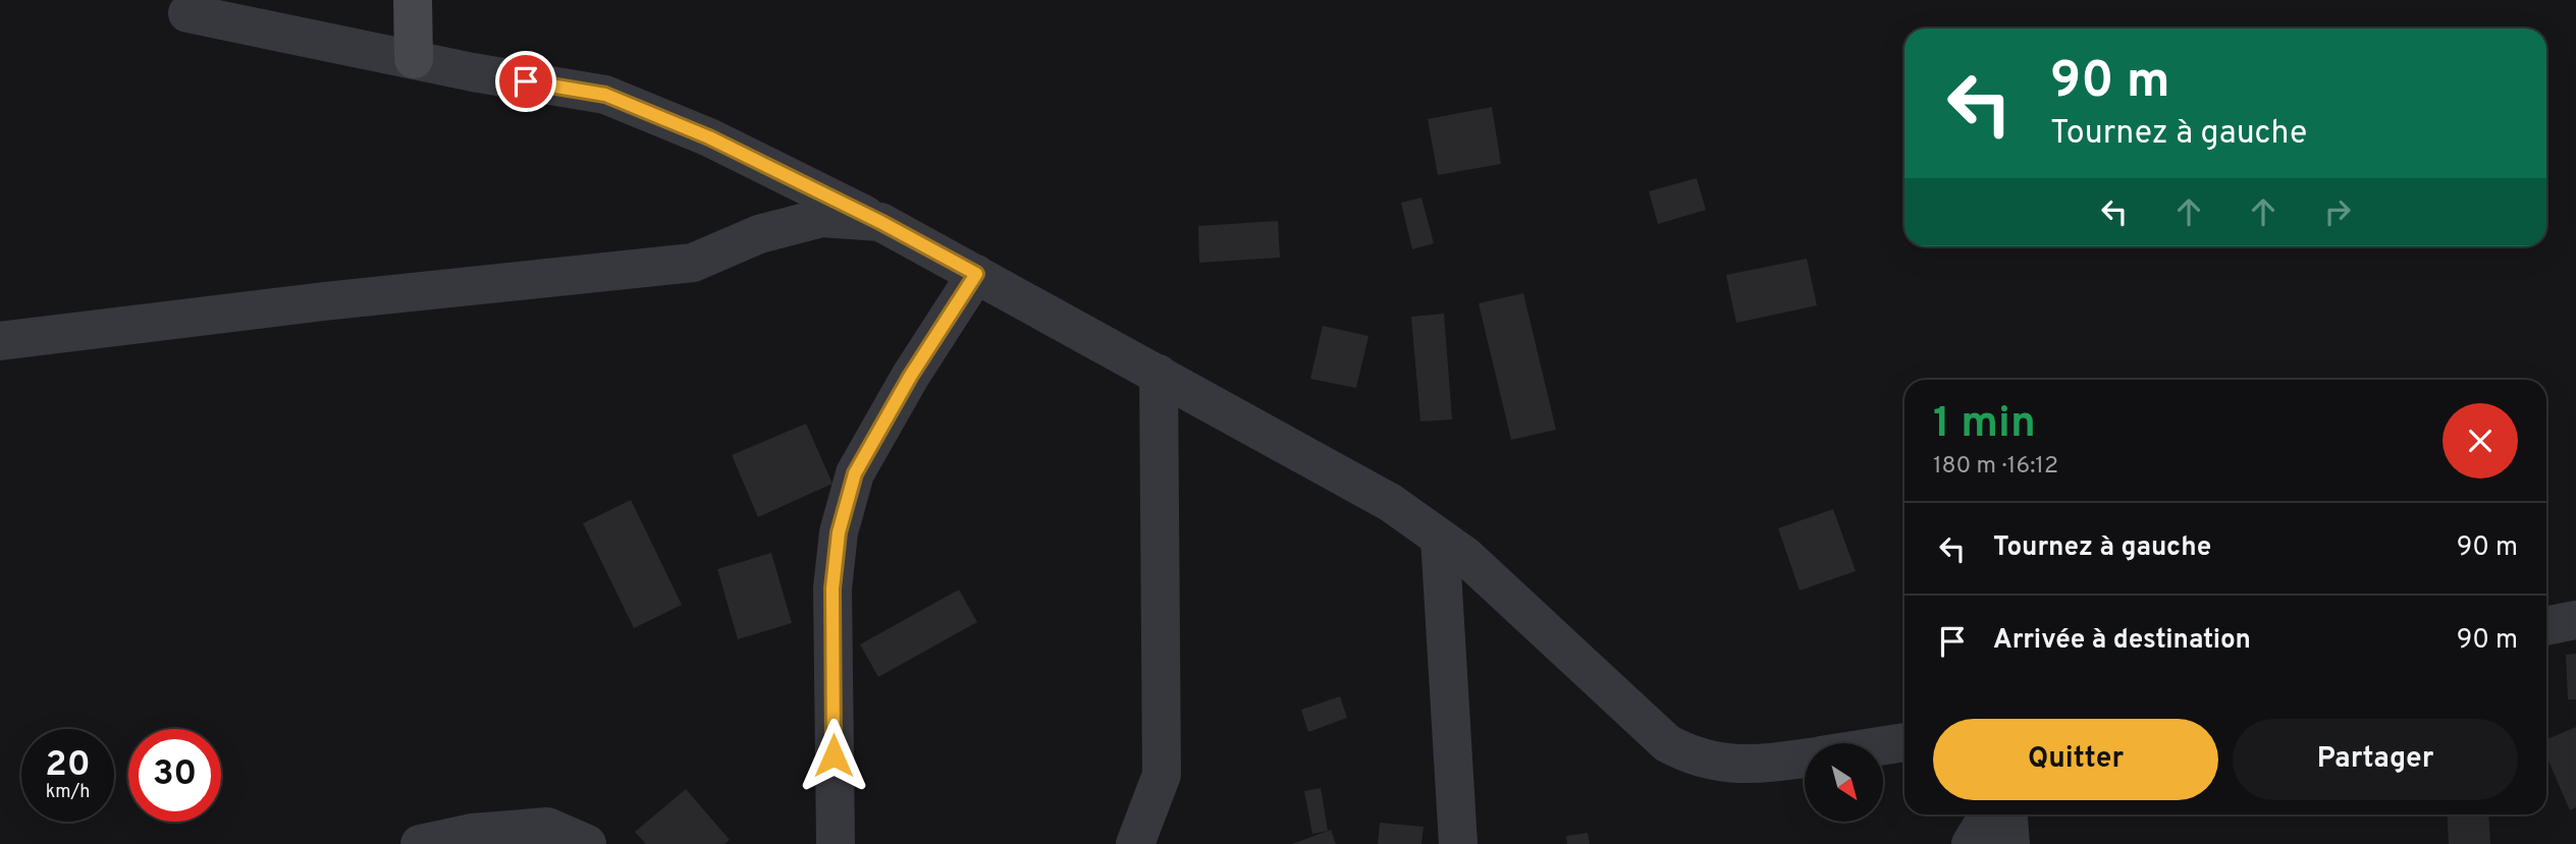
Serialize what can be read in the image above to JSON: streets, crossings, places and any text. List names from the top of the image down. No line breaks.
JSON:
{"north":"bottom right","page":{"turn":["90 m","Tournez à gauche"],"heading":["1 min","180 m · 16:12"],"list":[{"name":"Tournez à gauche","value":"90 m"},{"name":"Arrivée à destination","value":"90 m"}],"buttons":["Quitter","Partager"],"speed":"20 km/h","limit":"30"}}
